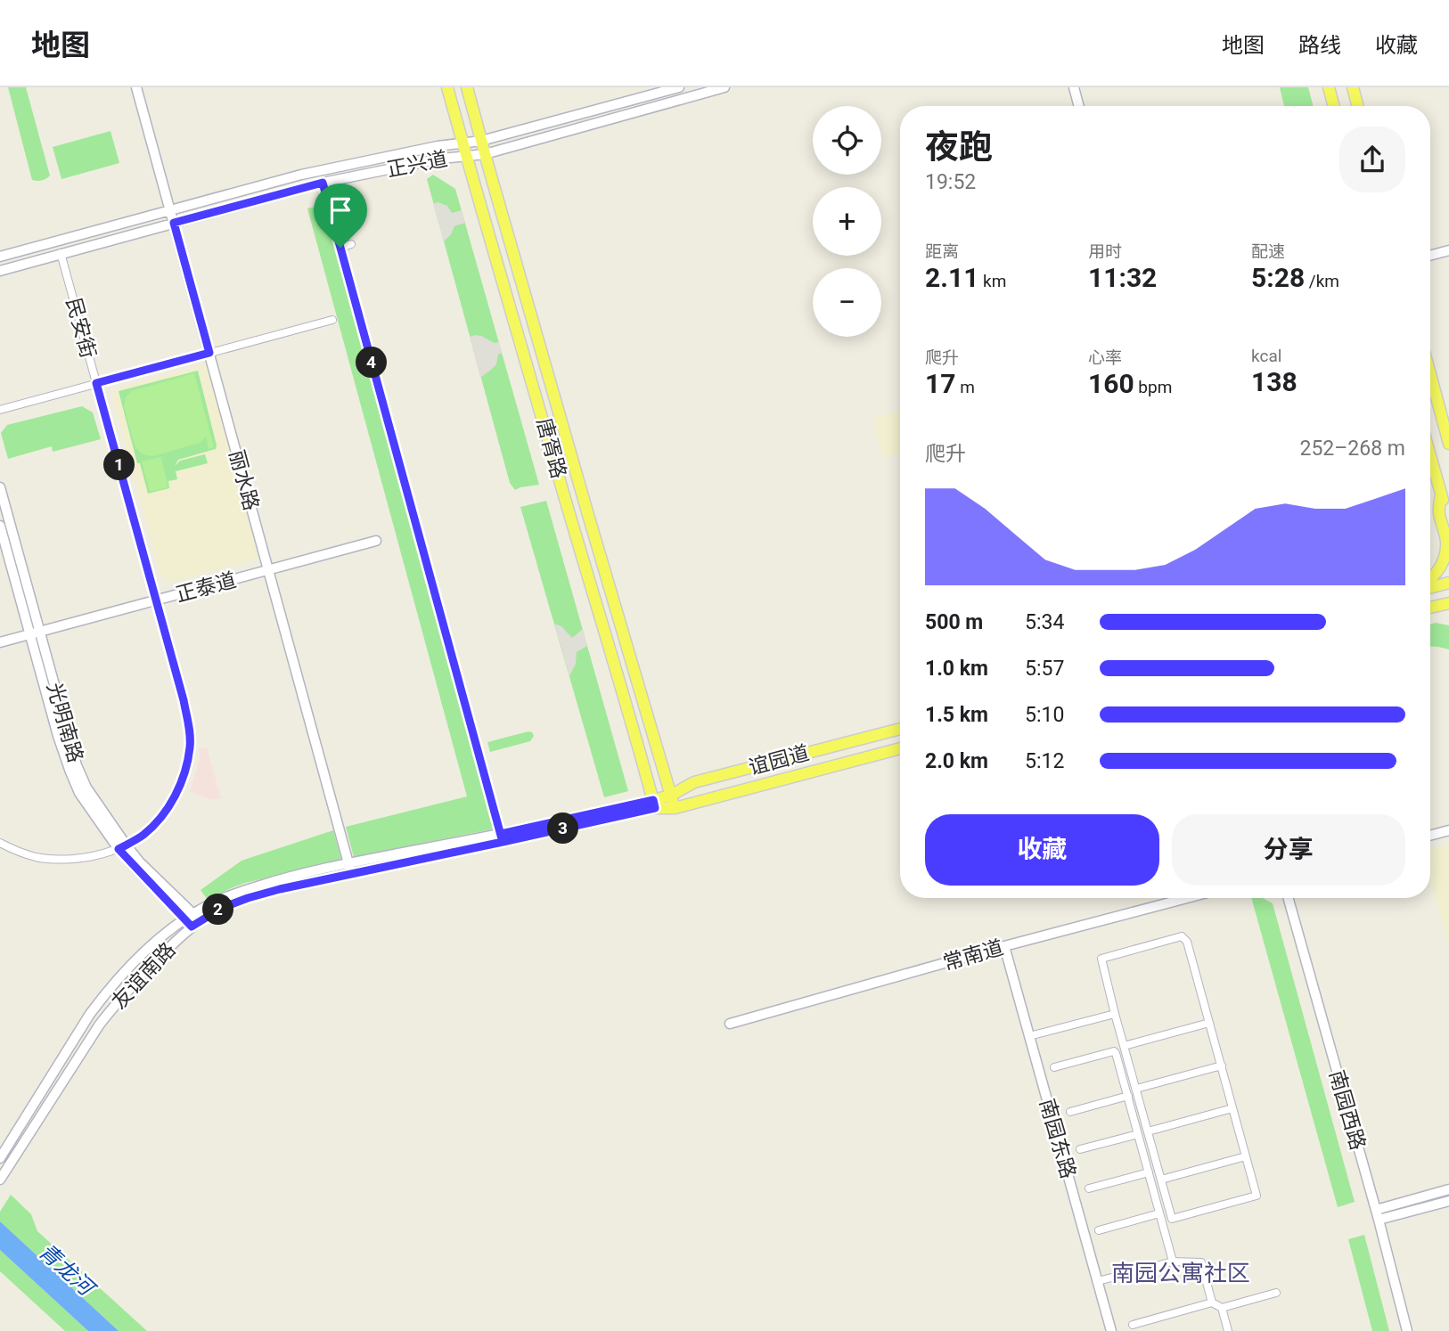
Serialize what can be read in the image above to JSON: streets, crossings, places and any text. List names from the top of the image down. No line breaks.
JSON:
{"streets":{"main road":["正兴道","唐胥路","丽水路","正泰道","光明南路","谊园道","常南道","友谊南路","南园西路","南园东路"],"street":["民安街"]},"crossings":[["正兴道","民安街"],["正兴道","唐胥路"],["正兴道","丽水路"],["民安街","正泰道"],["民安街","光明南路"],["唐胥路","谊园道"],["唐胥路","友谊南路"],["丽水路","正泰道"],["丽水路","友谊南路"],["正泰道","光明南路"],["光明南路","友谊南路"],["谊园道","友谊南路"],["常南道","南园东路"]],"districts":["南园公寓社区"],"water":["青龙河"],"page":{"header":"地图","nav":["地图","路线","收藏"],"map_buttons":["+","−"],"heading":["夜跑","19:52"],"stats":[["距离","2.11 km"],["用时","11:32"],["配速","5:28 /km"],["爬升","17 m"],["心率","160 bpm"],["kcal","138"]],"pins":["4","1","3","2"],"chart":["爬升","252–268 m"],"list":[{"name":"500 m","note":"5:34"},{"name":"1.0 km","note":"5:57"},{"name":"1.5 km","note":"5:10"},{"name":"2.0 km","note":"5:12"}],"buttons":["收藏","分享"]}}
